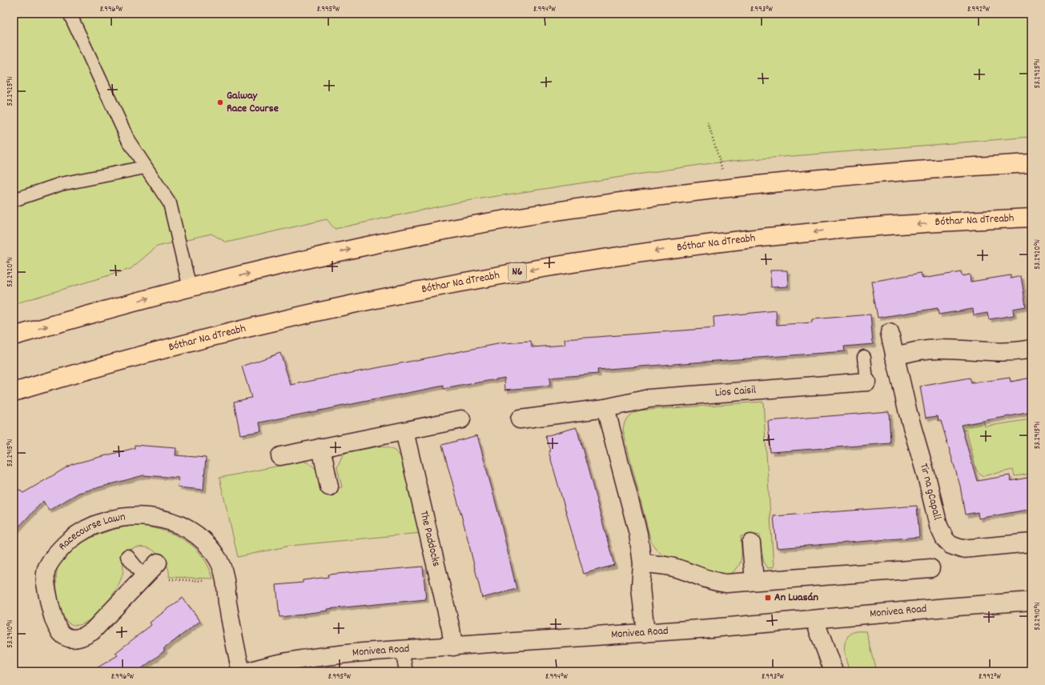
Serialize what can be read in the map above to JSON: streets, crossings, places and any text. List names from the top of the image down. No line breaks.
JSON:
{"streets":{"highway":["Bóthar Na dTreabh","N6"],"street":["Lios Caisil","Tir na gCapall","Racecourse Lawn","The Paddocks","Monivea Road"]},"crossings":[["The Paddocks","Monivea Road"]],"places":{"other":["Galway Race Course"],"transit":["An Luasán"]},"coordinates":["8.996°W","8.995°W","8.994°W","8.993°W","8.992°W","53.2925°N","53.2920°N","53.2915°N","53.2910°N"]}
